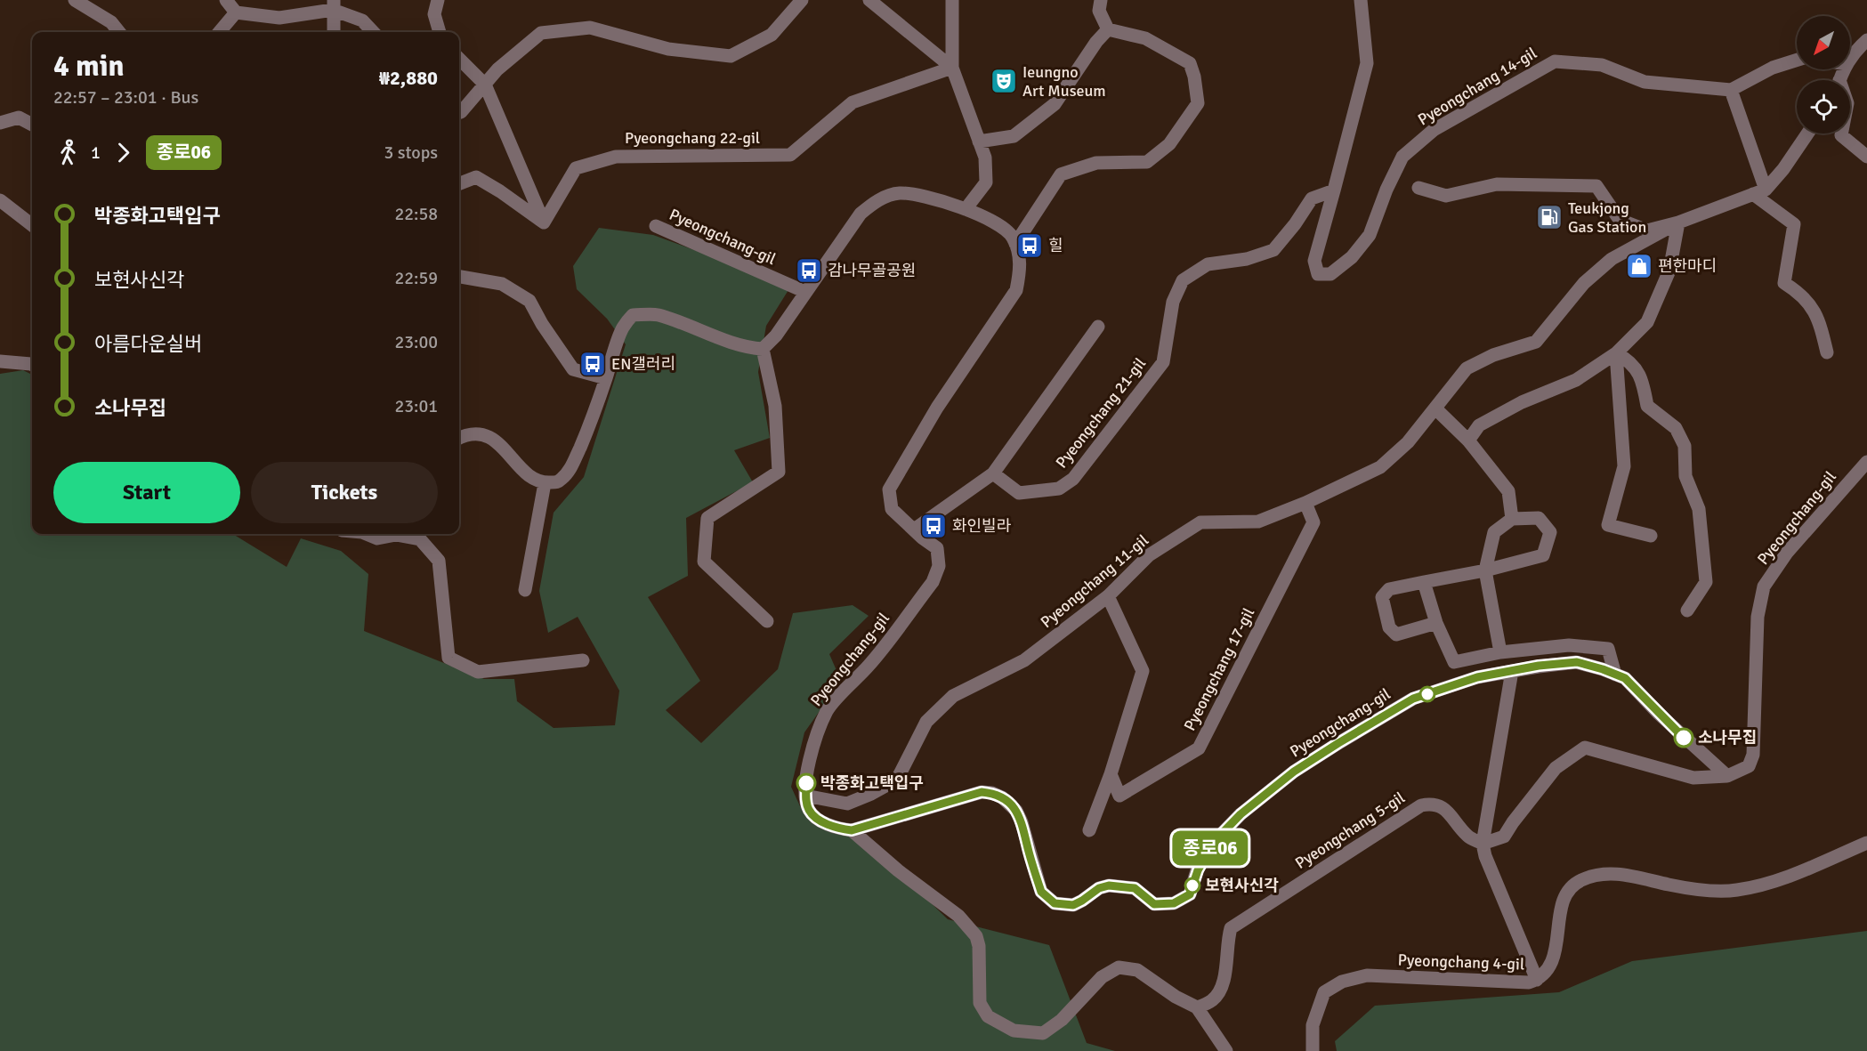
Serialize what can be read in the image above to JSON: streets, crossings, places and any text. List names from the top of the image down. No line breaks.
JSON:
{"streets":{"street":["Pyeongchang 14-gil","Pyeongchang 22-gil","Pyeongchang-gil","Pyeongchang 21-gil","Pyeongchang 11-gil","Pyeongchang 17-gil","Pyeongchang 5-gil","Pyeongchang 4-gil"]},"crossings":[["Pyeongchang 14-gil","Pyeongchang 21-gil"],["Pyeongchang-gil","Pyeongchang 11-gil"],["Pyeongchang 11-gil","Pyeongchang 17-gil"]],"places":{"theatre":["Ieungno Art Museum"],"fuel station":["Teukjong Gas Station"],"bus stop":["힐","감나무골공원","EN갤러리","화인빌라"],"shop":["편한마디"],"other":["소나무집","박종화고택입구","보현사신각"]},"lines":["bus line 종로06"],"north":"bottom left","page":{"on_map":"종로06","heading":["4 min","22:57 – 23:01 · Bus","₩2,880"],"legs":["1","종로06","3 stops"],"list":[{"name":"박종화고택입구","value":"22:58"},{"name":"보현사신각","value":"22:59"},{"name":"아름다운실버","value":"23:00"},{"name":"소나무집","value":"23:01"}],"buttons":["Start","Tickets"]}}
